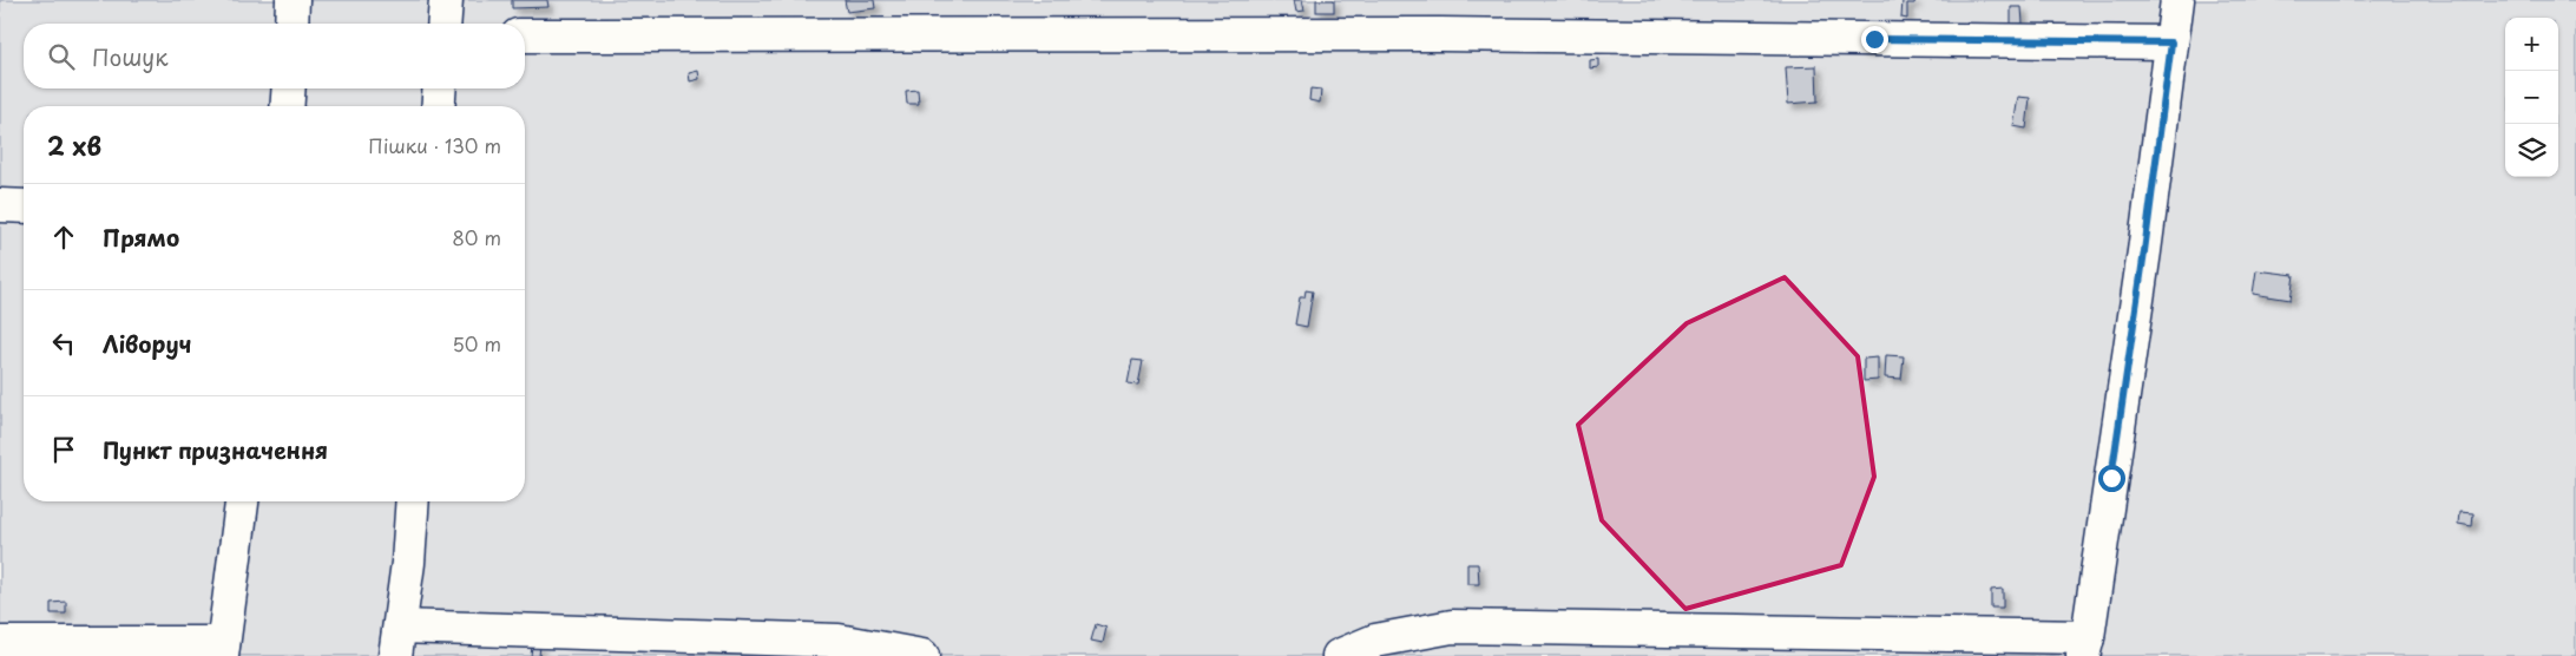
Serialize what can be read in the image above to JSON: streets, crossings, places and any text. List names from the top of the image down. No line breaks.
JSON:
{"page":{"map_buttons":["+","−"],"search":"Пошук","heading":["2 хв","Пішки · 130 m"],"list":[["Прямо","80 m"],["Ліворуч","50 m"],"Пункт призначення"]}}
